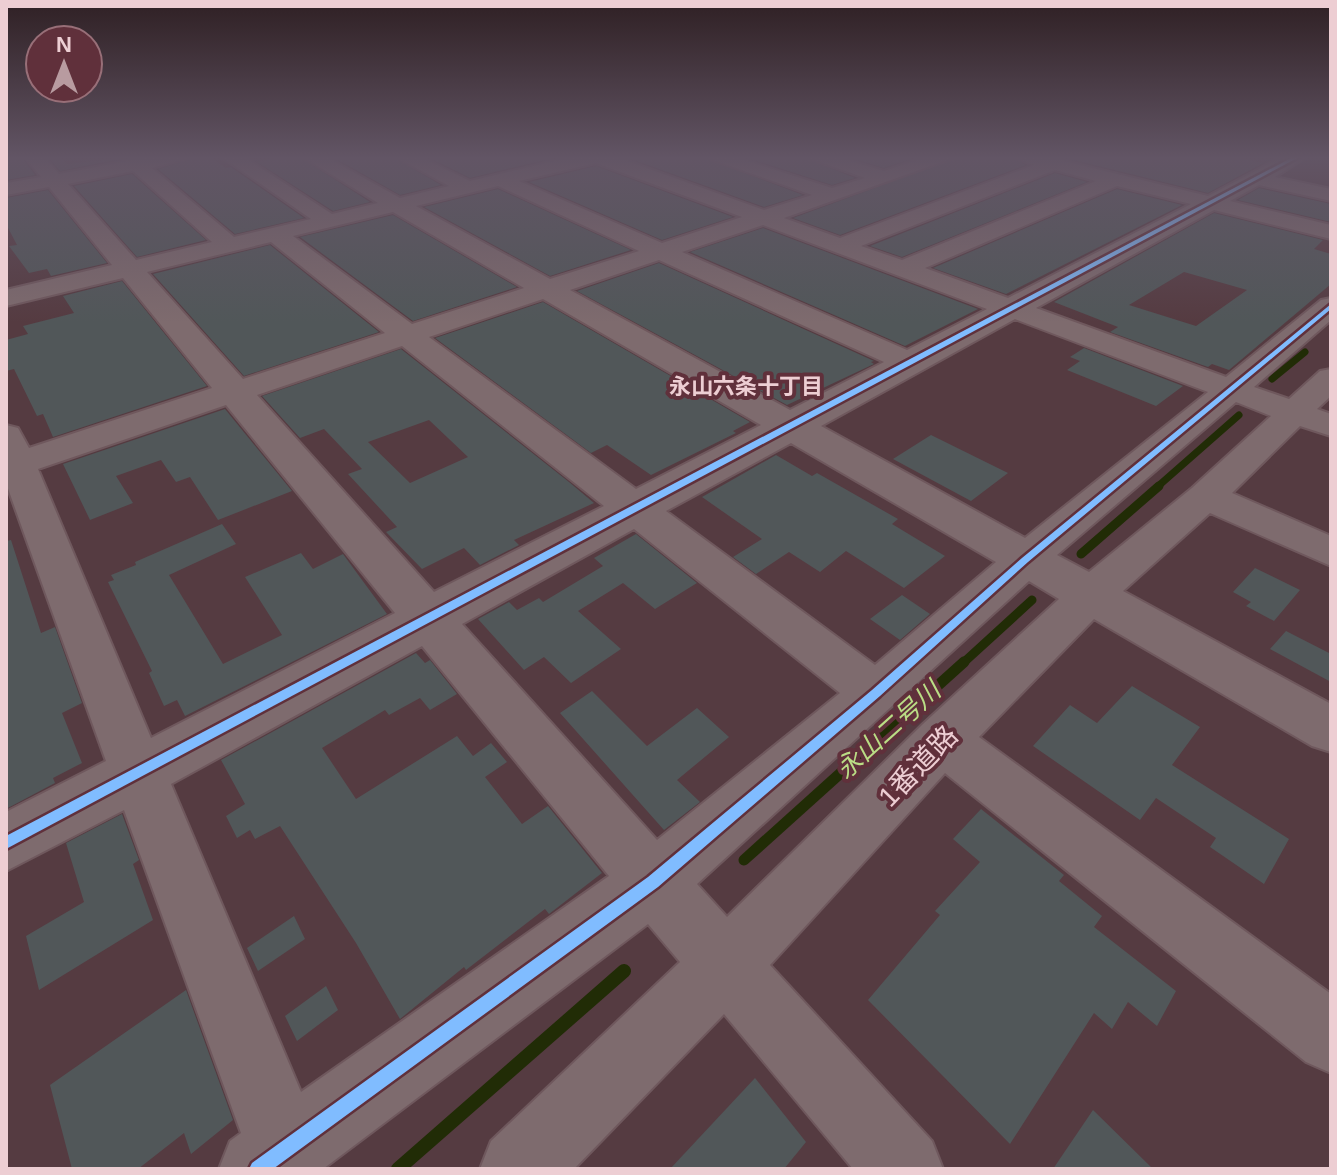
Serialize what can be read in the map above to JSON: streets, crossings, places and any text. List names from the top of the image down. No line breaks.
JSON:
{"streets":{"street":["1番道路"]},"districts":["永山六条十丁目"],"water":["永山二号川"],"north":"top"}
